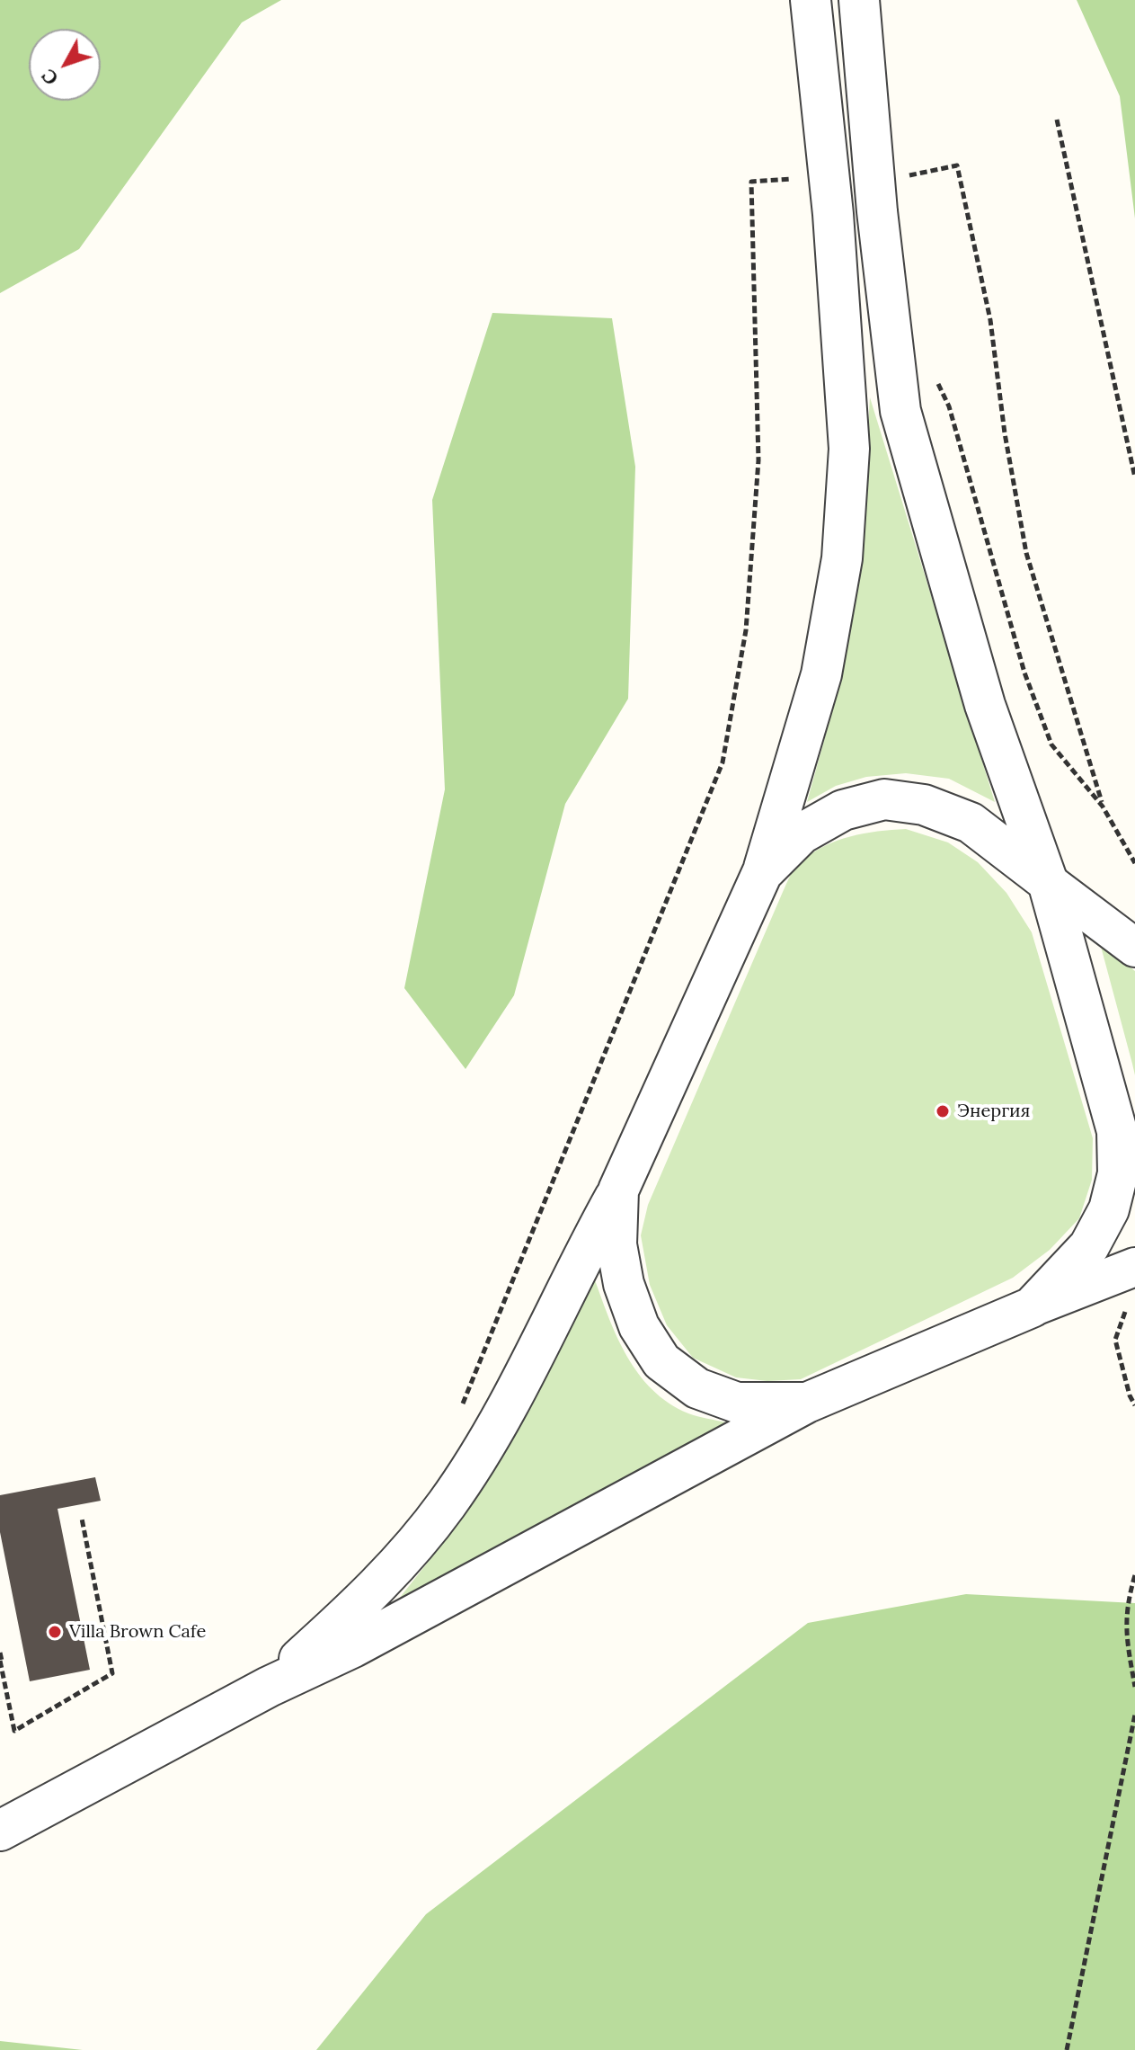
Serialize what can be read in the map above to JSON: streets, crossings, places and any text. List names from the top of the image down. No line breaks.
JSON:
{"places":["Энергия","Villa Brown Cafe"],"north":"bottom left"}
